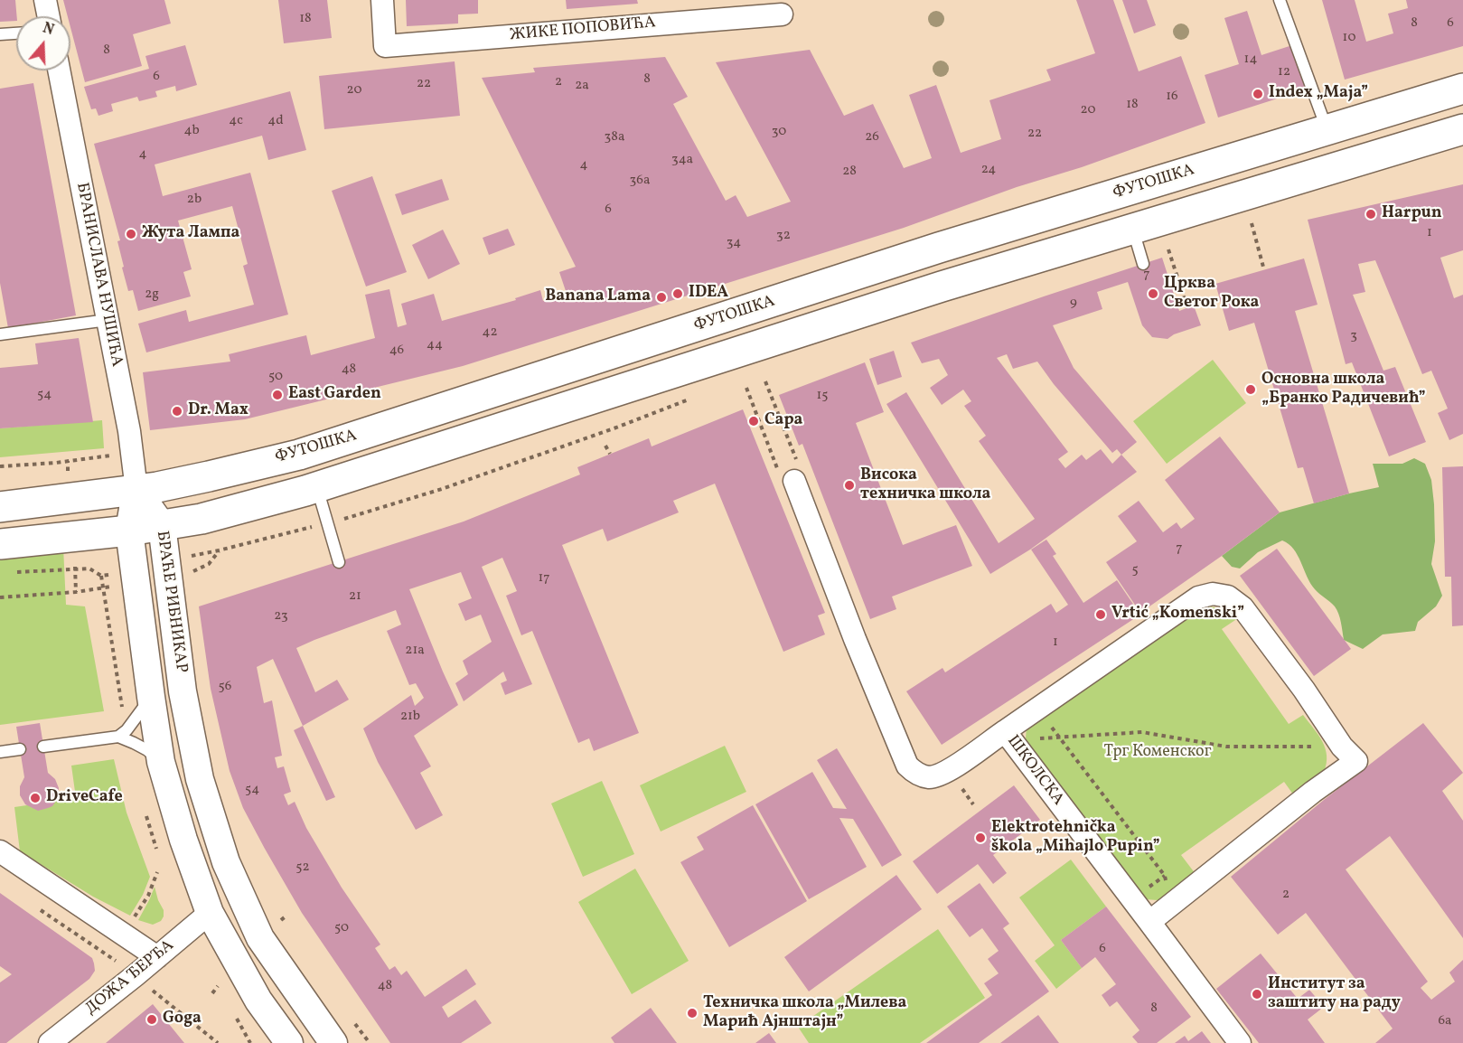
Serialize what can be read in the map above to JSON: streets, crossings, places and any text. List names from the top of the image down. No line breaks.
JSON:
{"streets":{"main road":["ФУТОШКА"],"street":["ЖИКЕ ПОПОВИЋА","БРАНИСЛАВА НУШИЋА","БРАЋЕ РИБНИКАР","ШКОЛСКА","ДОЖА ЂЕРЂА"]},"crossings":[["ФУТОШКА","БРАНИСЛАВА НУШИЋА"],["ФУТОШКА","БРАЋЕ РИБНИКАР"],["БРАНИСЛАВА НУШИЋА","БРАЋЕ РИБНИКАР"],["БРАЋЕ РИБНИКАР","ДОЖА ЂЕРЂА"]],"parks":["Трг Коменског"],"places":["Index „Maja”","Harpun","Жута Лампа","IDEA","Црква Светог Рока","Banana Lama","Основна школа „Бранко Радичевић”","East Garden","Dr. Max","Сара","Висока техничка школа","Vrtić „Komenski”","DriveCafe","Elektrotehnička škola „Mihajlo Pupin”","Институт за заштиту на раду","Техничка школа „Милева Марић Ајнштајн”","Goga"],"house_numbers":["18","8","6","10","8","14","12","6","8","2","22","2a","20","16","18","20","4c","4d","4b","30","22","38a","26","4","34a","4","24","28","36a","2b","6","1","32","34","7","2g","9","42","3","44","46","48","50","54","15","7","5","17","21","23","1","21a","56","21b","54","52","2","50","6","48","8","6a"],"north":"top"}
